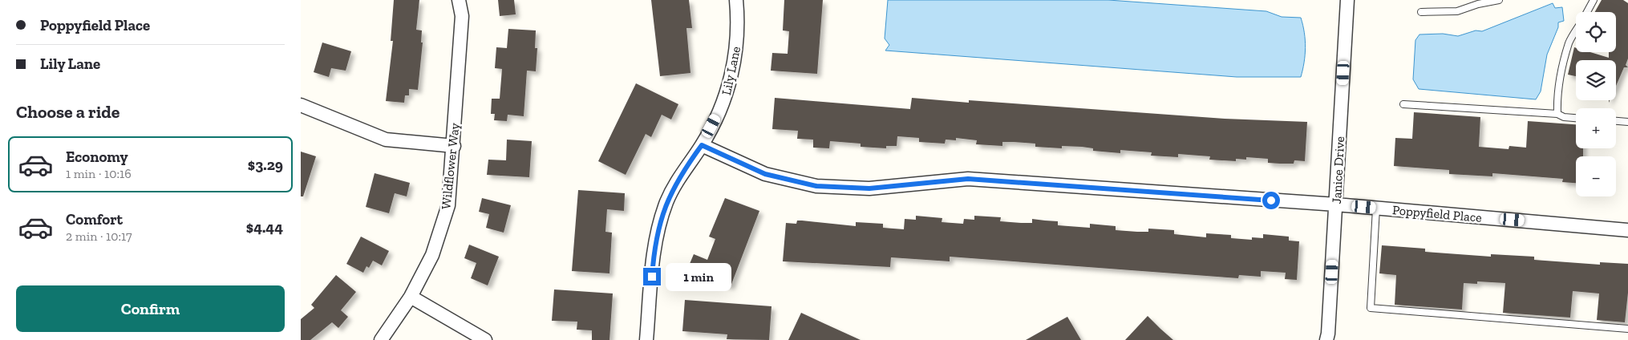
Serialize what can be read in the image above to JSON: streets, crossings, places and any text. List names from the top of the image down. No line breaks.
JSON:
{"streets":{"street":["Lily Lane","Wildflower Way","Janice Drive","Poppyfield Place"]},"crossings":[["Lily Lane","Poppyfield Place"],["Janice Drive","Poppyfield Place"]],"page":{"banner":["Poppyfield Place","Lily Lane"],"map_buttons":["+","−"],"heading":"Choose a ride","list":[{"name":"Economy","note":"1 min · 10:16","value":"$3.29"},{"name":"Comfort","note":"2 min · 10:17","value":"$4.44"}],"bubble":"1 min","buttons":"Confirm"}}
